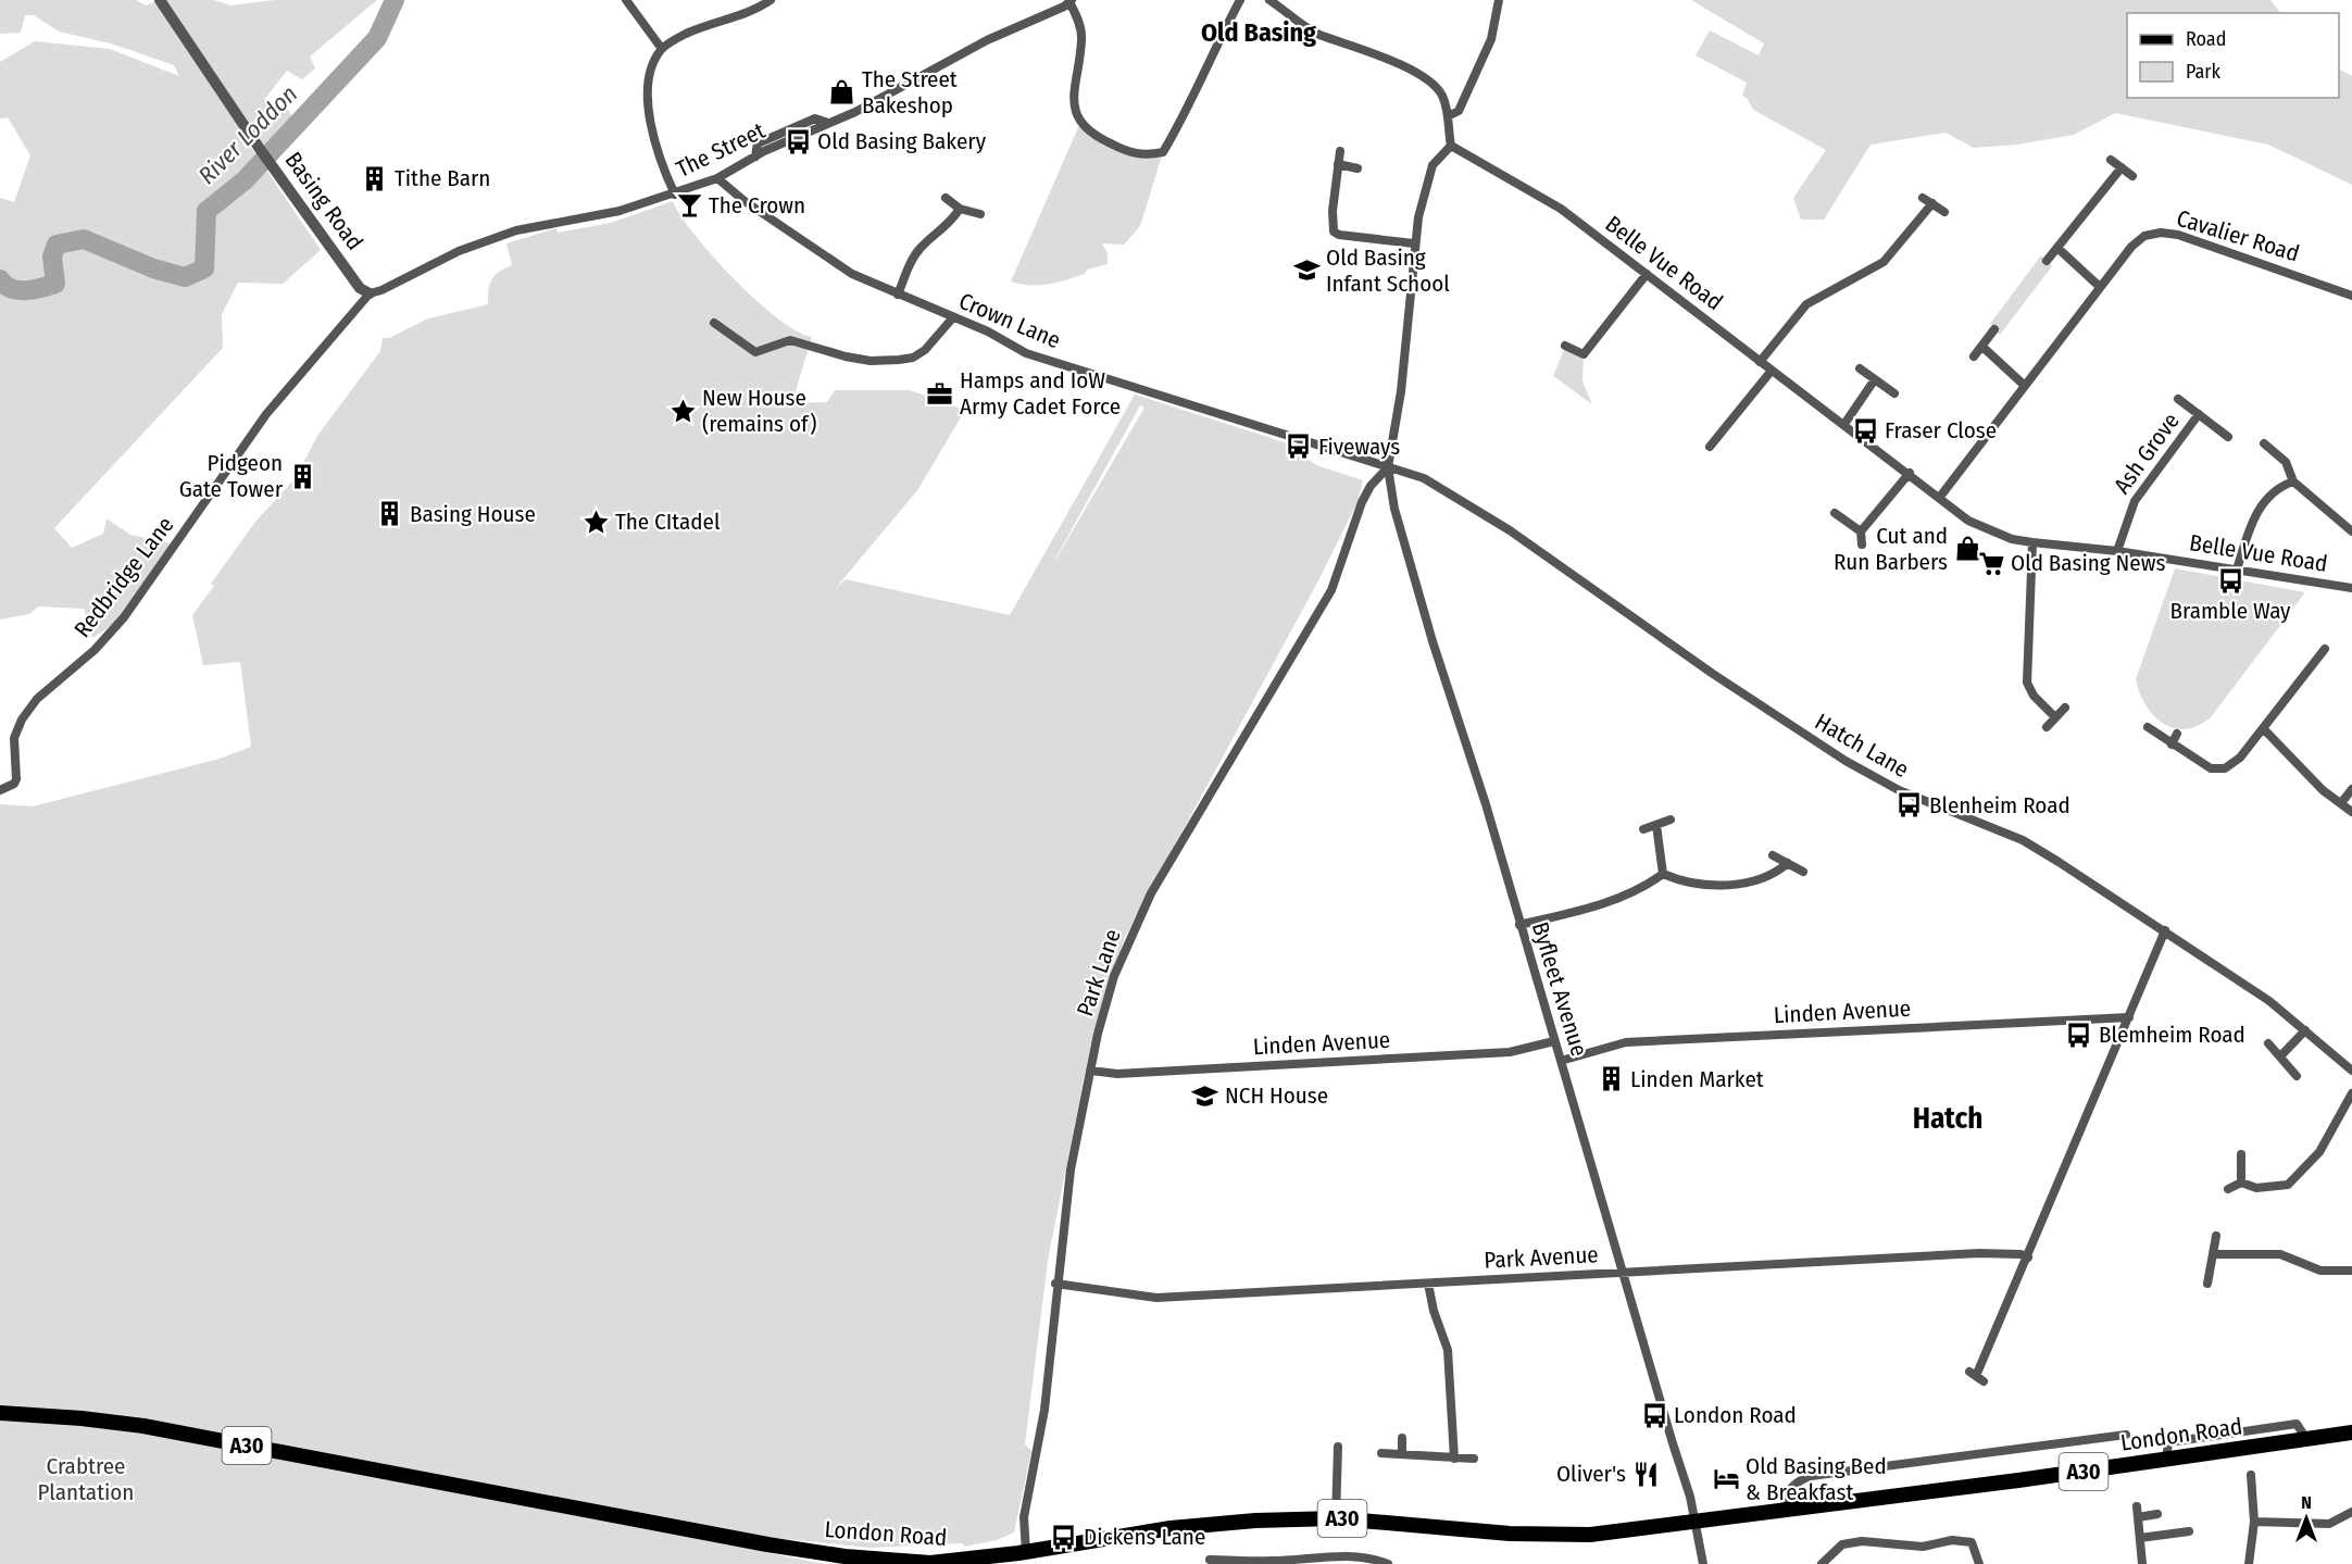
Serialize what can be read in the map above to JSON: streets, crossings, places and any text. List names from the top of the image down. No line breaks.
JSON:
{"streets":{"main road":["London Road","A30"],"street":["The Street","Basing Road","Cavalier Road","Belle Vue Road","Crown Lane","Ash Grove","Redbridge Lane","Hatch Lane","Park Lane","Byfleet Avenue","Linden Avenue","Park Avenue"]},"crossings":[["The Street","Basing Road"],["The Street","Crown Lane"],["The Street","Redbridge Lane"],["Basing Road","Redbridge Lane"],["Cavalier Road","Belle Vue Road"],["Belle Vue Road","Ash Grove"],["Crown Lane","Hatch Lane"],["Crown Lane","Park Lane"],["Crown Lane","Byfleet Avenue"],["Hatch Lane","Park Lane"],["Hatch Lane","Byfleet Avenue"],["Park Lane","Byfleet Avenue"],["Park Lane","Linden Avenue"],["Park Lane","Park Avenue"],["Park Lane","London Road"],["Byfleet Avenue","Linden Avenue"],["Byfleet Avenue","Park Avenue"],["Byfleet Avenue","London Road"]],"districts":["Old Basing","Hatch"],"water":["River Loddon"],"parks":["Crabtree Plantation"],"places":{"shop":["The Street Bakeshop","Cut and Run Barbers"],"bus stop":["Old Basing Bakery","Fraser Close","Fiveways","Bramble Way","Blenheim Road","Blemheim Road","London Road","Dickens Lane"],"building":["Tithe Barn","Pidgeon Gate Tower","Basing House","Linden Market"],"bar":["The Crown"],"school or university":["Old Basing Infant School","NCH House"],"office":["Hamps and IoW Army Cadet Force"],"place":["New House (remains of)","The CItadel"],"supermarket":["Old Basing News"],"restaurant":["Oliver's"],"hotel":["Old Basing Bed & Breakfast"]},"legend":["Road","Park"],"north":"top"}
